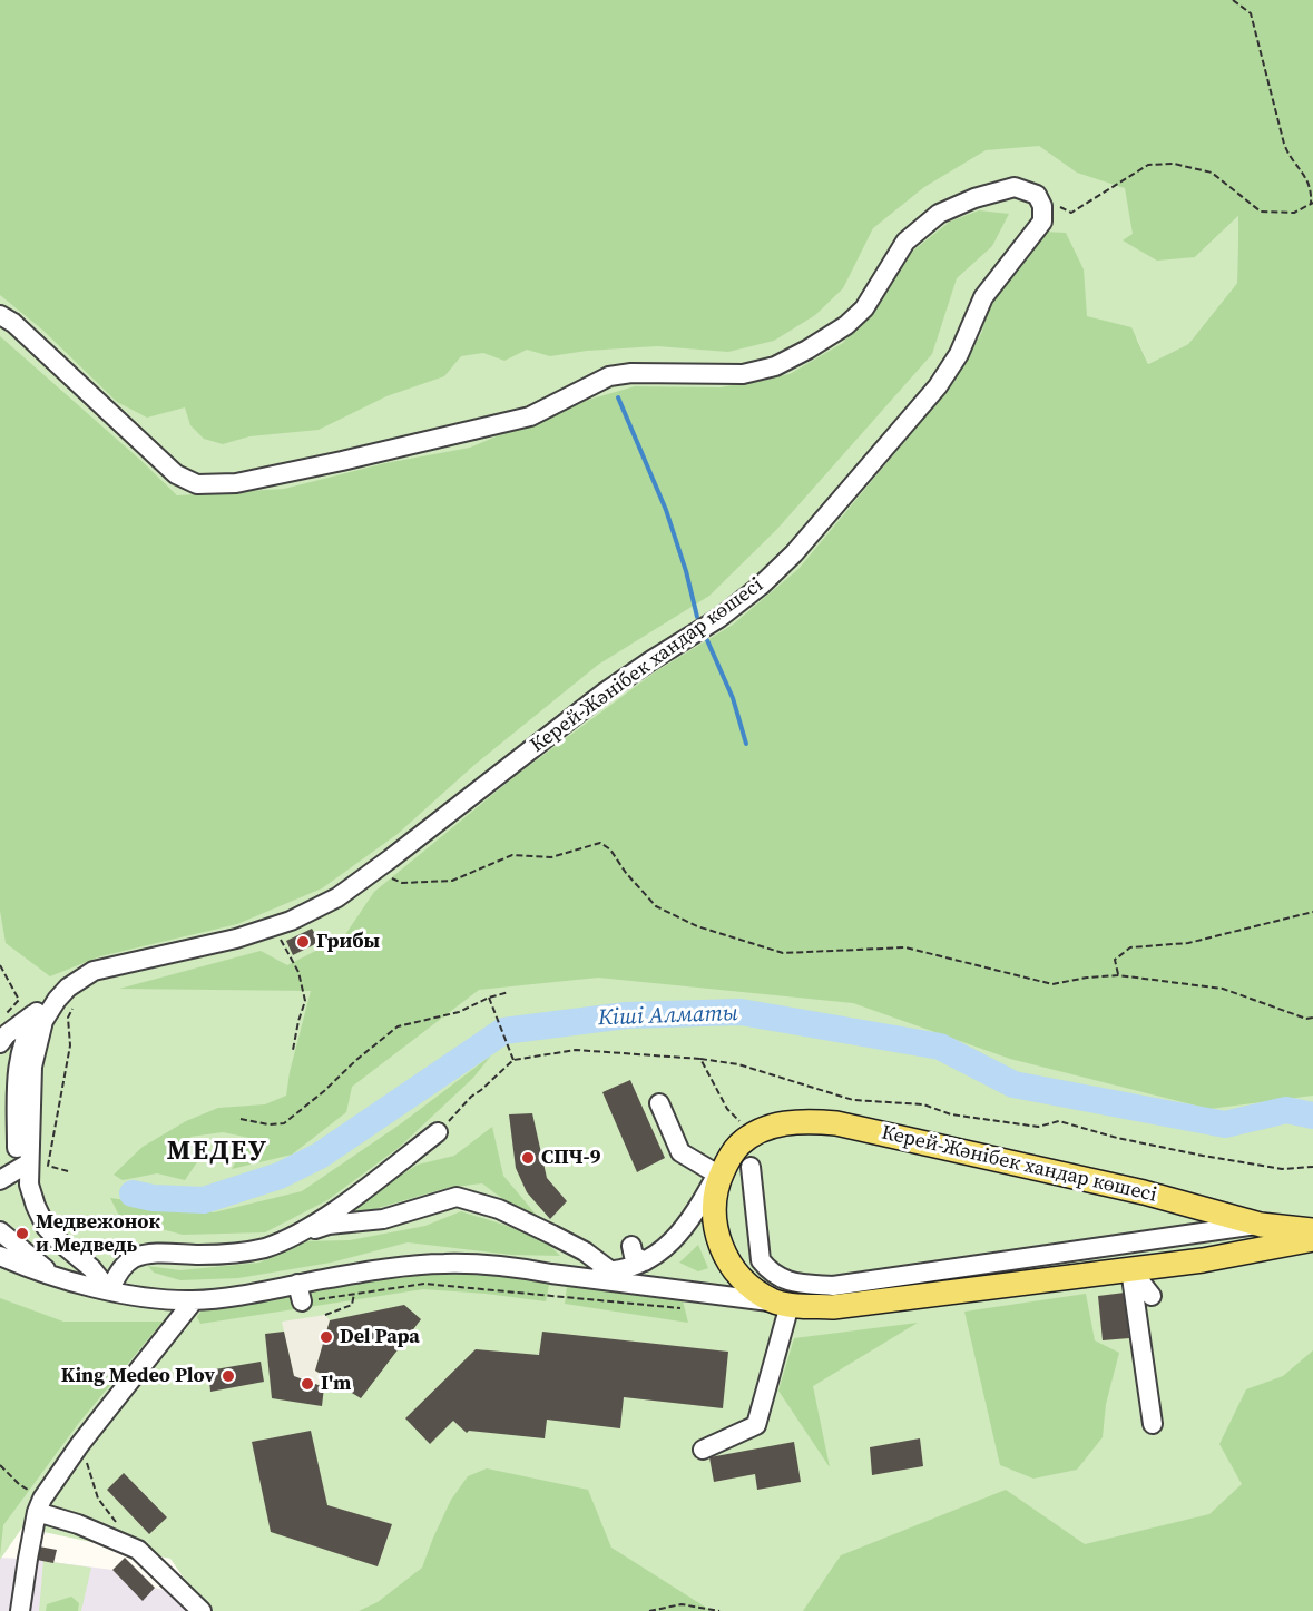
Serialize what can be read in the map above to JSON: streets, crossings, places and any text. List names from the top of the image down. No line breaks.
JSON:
{"streets":{"main road":["Керей-Жәнібек хандар көшесі"]},"districts":["МЕДЕУ"],"water":["Кіші Алматы"],"places":["Грибы","СПЧ-9","Медвежонок и Медведь","Del Papa","King Medeo Plov","I'm"]}
